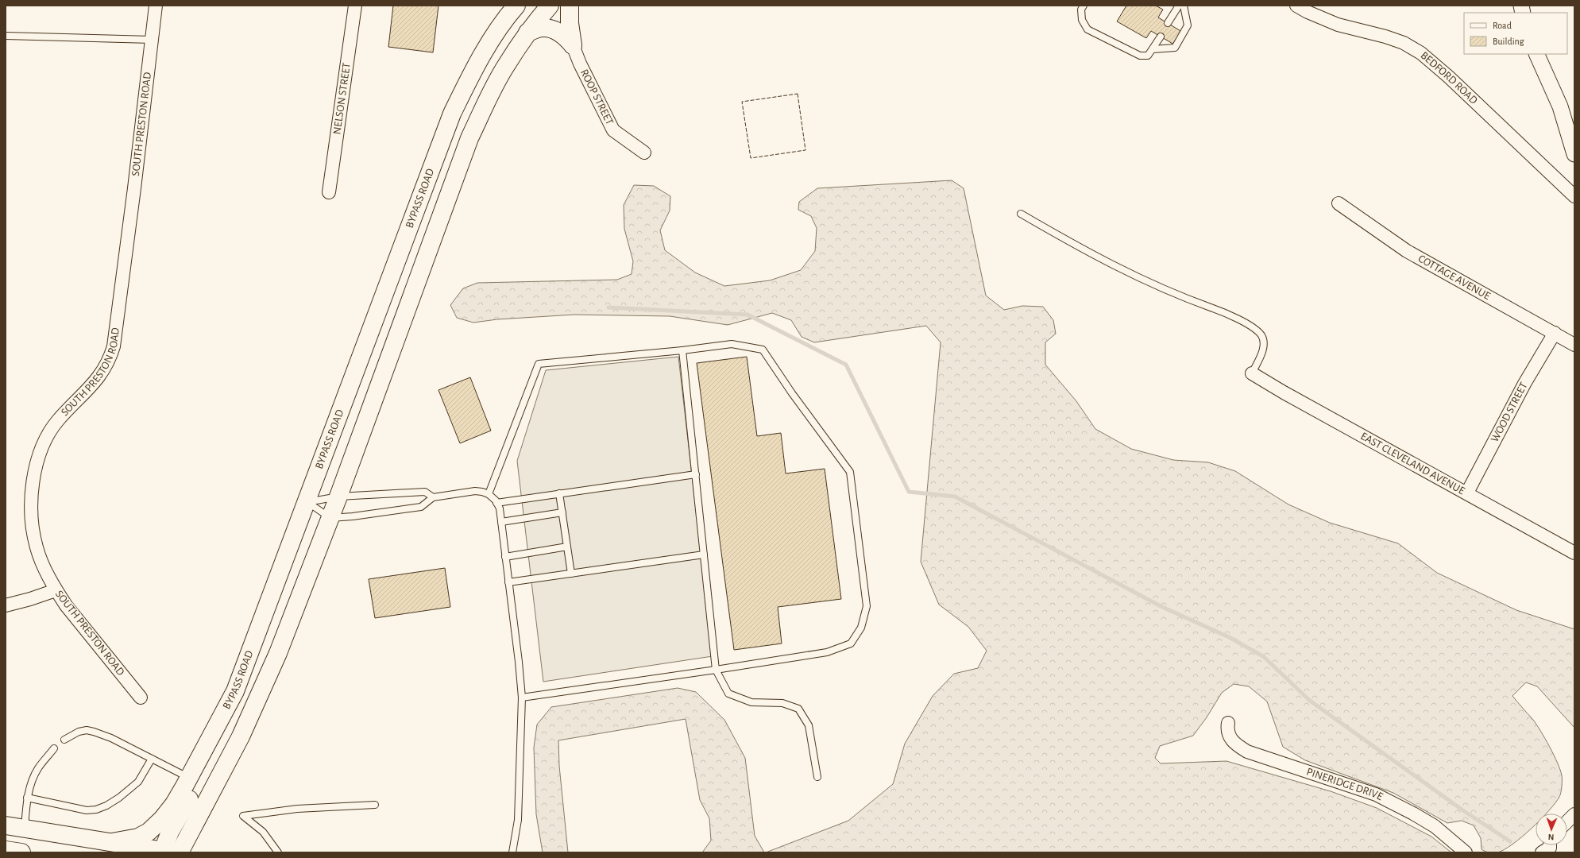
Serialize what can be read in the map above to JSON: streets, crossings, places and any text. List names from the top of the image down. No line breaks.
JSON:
{"streets":{"main road":["BYPASS ROAD"],"street":["BEDFORD ROAD","ROOP STREET","NELSON STREET","SOUTH PRESTON ROAD","COTTAGE AVENUE","WOOD STREET","EAST CLEVELAND AVENUE","PINERIDGE DRIVE"]},"crossings":[["COTTAGE AVENUE","WOOD STREET"],["WOOD STREET","EAST CLEVELAND AVENUE"]],"legend":["Road","Building"],"north":"bottom"}
